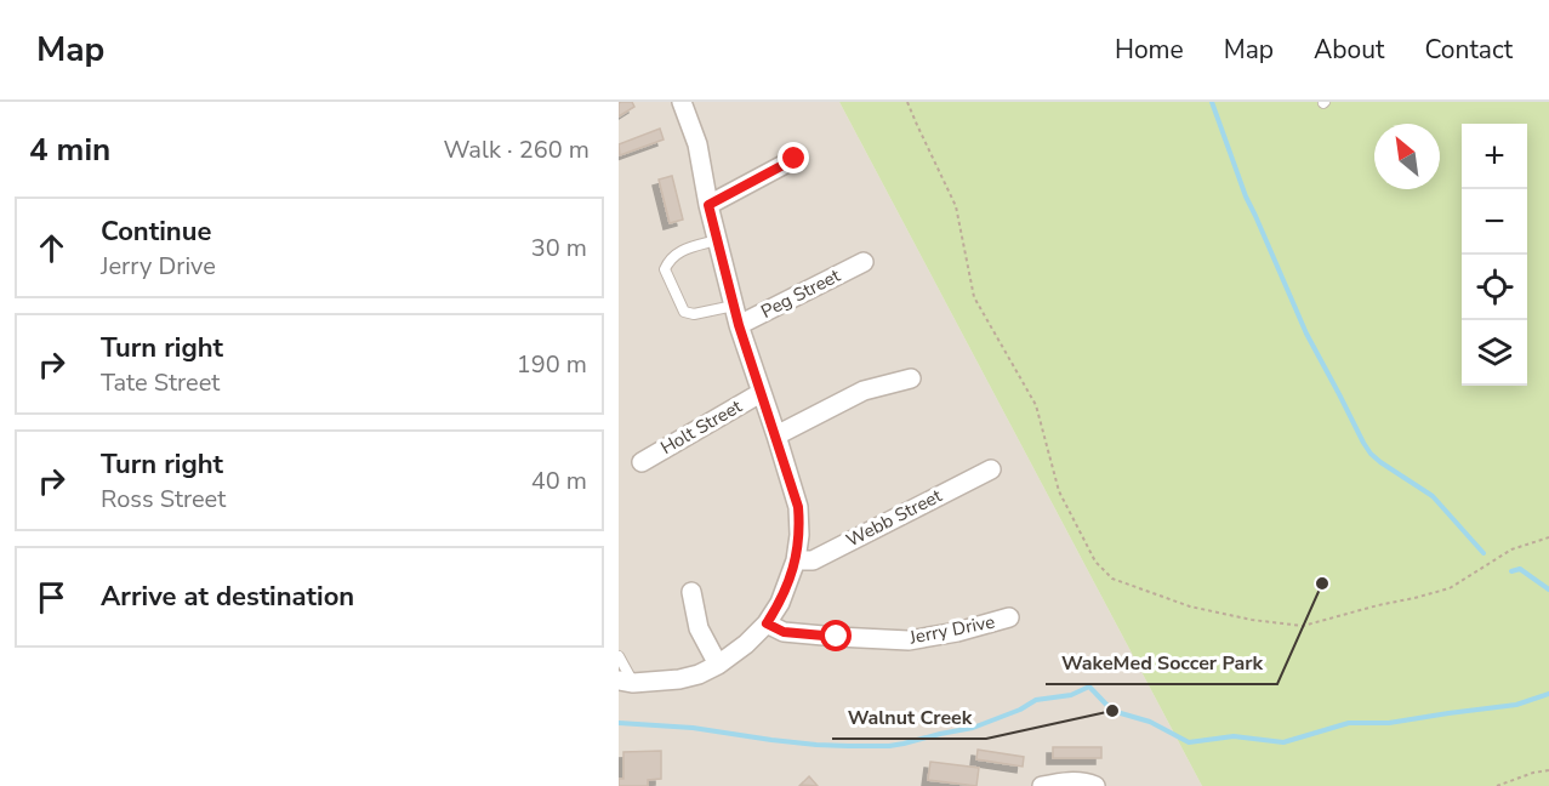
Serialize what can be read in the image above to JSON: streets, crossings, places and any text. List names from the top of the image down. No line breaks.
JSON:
{"streets":{"street":["Peg Street","Holt Street","Webb Street","Jerry Drive"]},"places":["WakeMed Soccer Park","Walnut Creek"],"north":"top left","page":{"header":"Map","nav":["Home","Map","About","Contact"],"heading":["4 min","Walk · 260 m"],"map_buttons":["+","−"],"list":[["Continue","Jerry Drive","30 m"],["Turn right","Tate Street","190 m"],["Turn right","Ross Street","40 m"],"Arrive at destination"]}}
